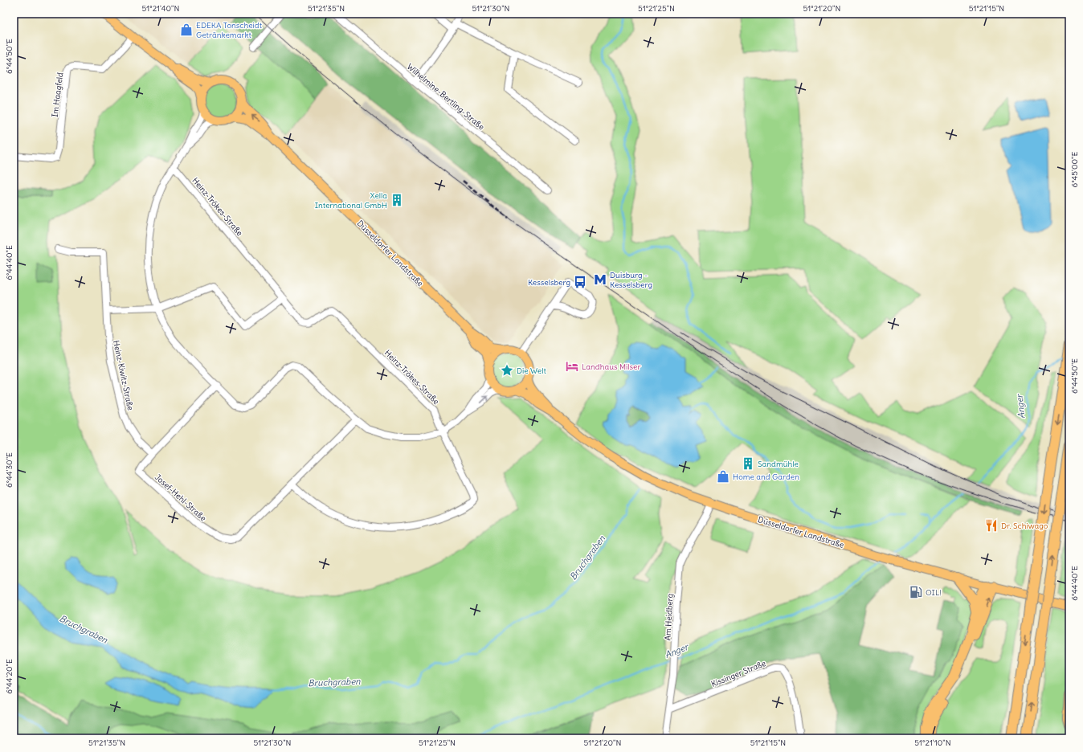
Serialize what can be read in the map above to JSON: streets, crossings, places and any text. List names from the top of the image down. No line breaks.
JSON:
{"streets":{"main road":["Düsseldorfer Landstraße"],"street":["Im Haagfeld","Wilhelmine-Bertling-Straße","Heinz-Trökes-Straße","Heinz-Kiwitz-Straße","Josef-Hehl-Straße","Am Heidberg","Kissinger Straße"]},"crossings":[["Heinz-Trökes-Straße","Josef-Hehl-Straße"],["Düsseldorfer Landstraße","Am Heidberg"],["Heinz-Kiwitz-Straße","Josef-Hehl-Straße"],["Am Heidberg","Kissinger Straße"]],"water":["Anger","Bruchgraben"],"places":{"shop":["EDEKA Tonscheidt Getränkemarkt","Home and Garden"],"building":["Xella International GmbH","Sandmühle"],"metro station":["Duisburg - Kesselsberg"],"bus stop":["Kesselsberg"],"hotel":["Landhaus Milser"],"place":["Die Welt"],"restaurant":["Dr. Schiwago"],"fuel station":["OIL!"]},"coordinates":["51°21'40\"N","51°21'35\"N","51°21'30\"N","51°21'25\"N","51°21'20\"N","51°21'15\"N","6°44'50\"E","6°45'00\"E","6°44'40\"E","6°44'30\"E","6°44'20\"E","51°21'10\"N"]}
